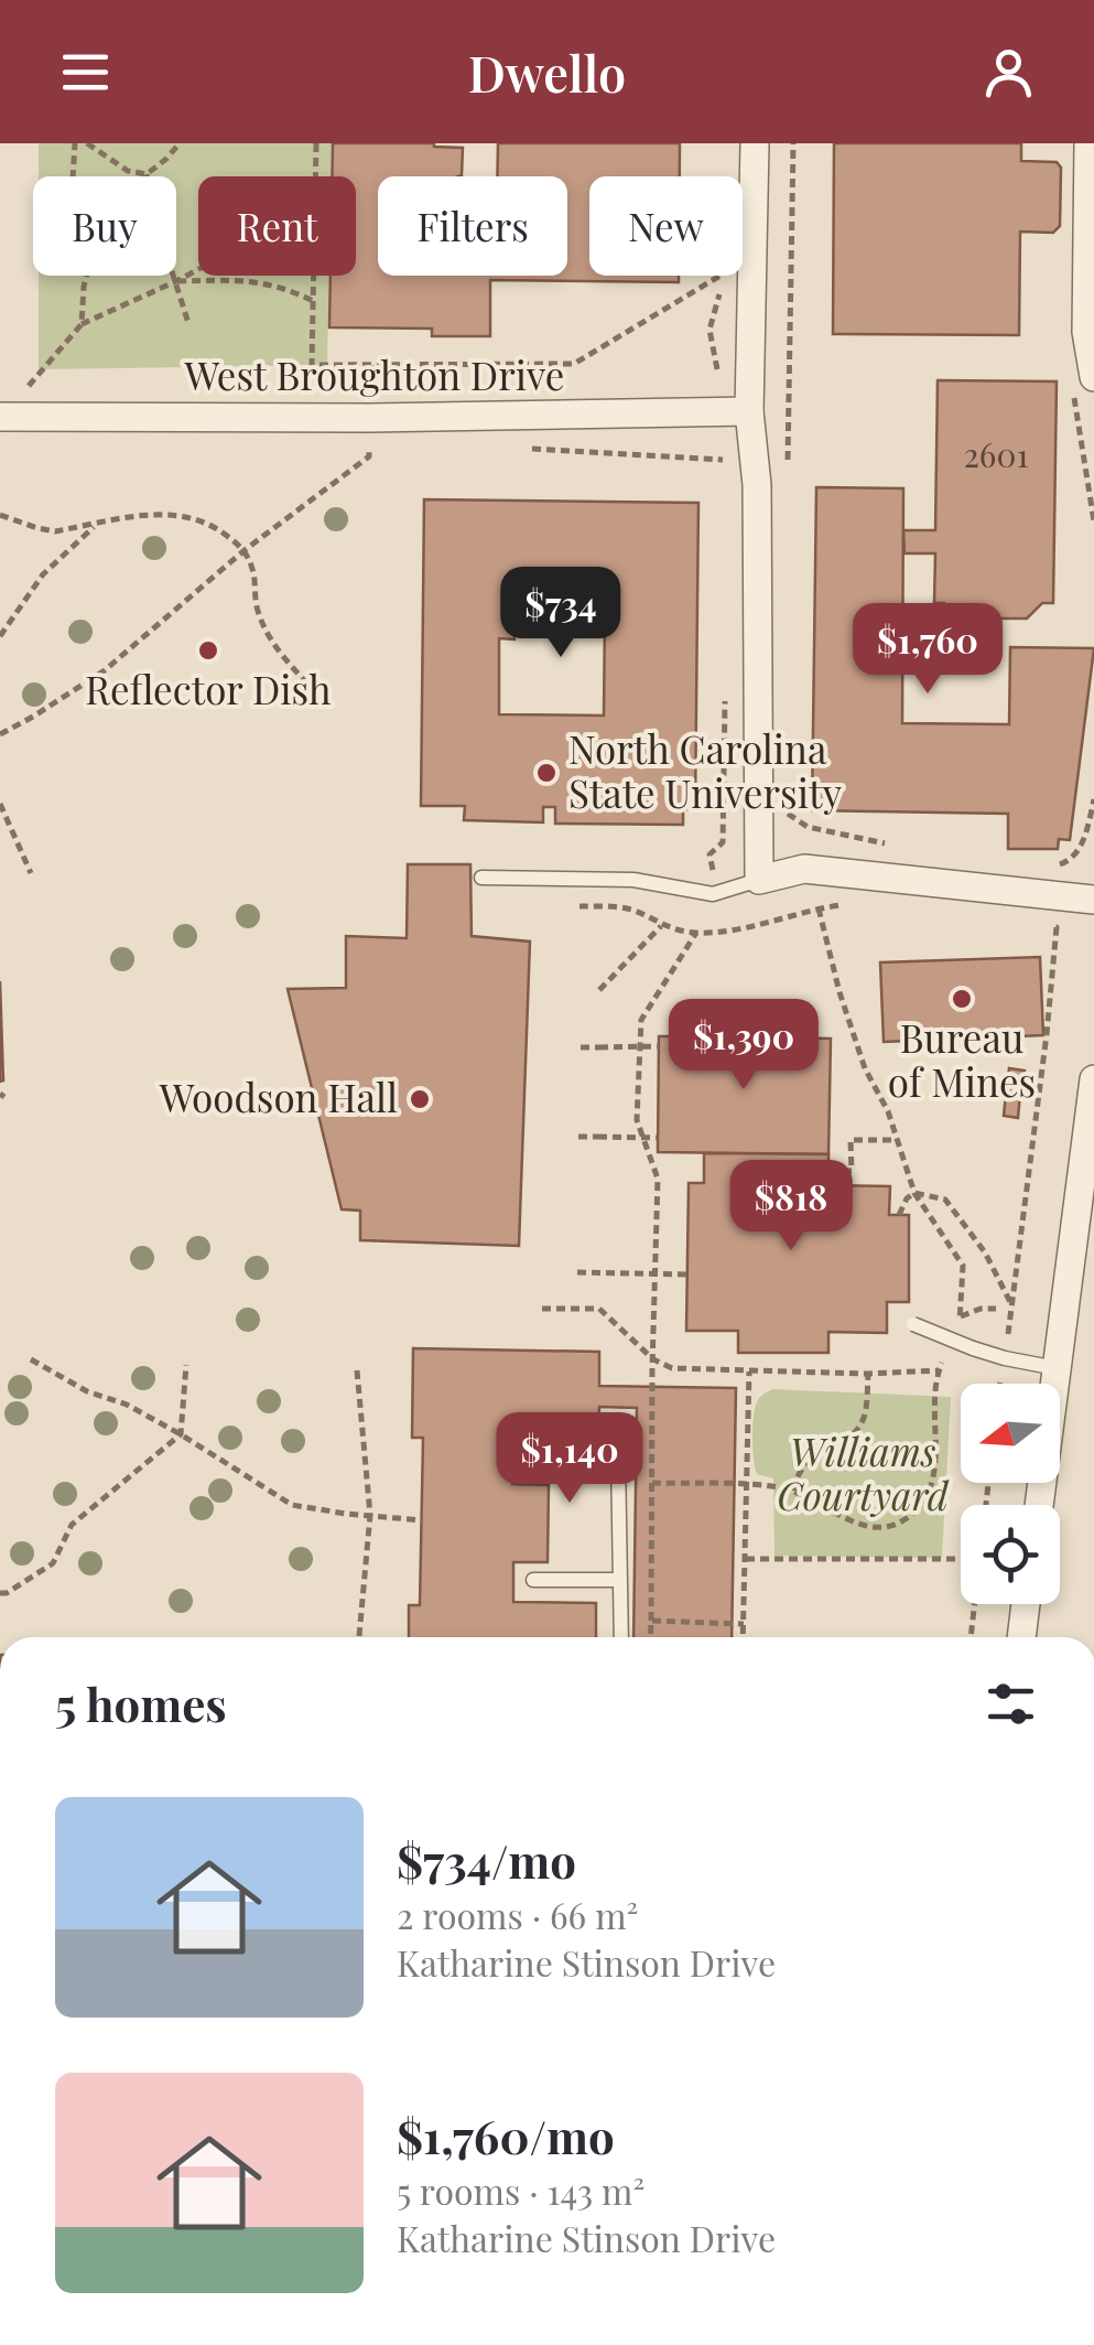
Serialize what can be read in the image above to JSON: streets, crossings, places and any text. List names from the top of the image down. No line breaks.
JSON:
{"streets":{"street":["West Broughton Drive"]},"parks":["Williams Courtyard"],"places":["Reflector Dish","North Carolina State University","Bureau of Mines","Woodson Hall"],"house_numbers":["2601"],"north":"left","page":{"header":"Dwello","chip":["Buy","Rent","Filters","New"],"price":["$734","$1,760","$1,390","$818","$1,140"],"heading":"5 homes","list":[{"name":"$734/mo","note":"2 rooms · 66 m² · Katharine Stinson Drive"},{"name":"$1,760/mo","note":"5 rooms · 143 m² · Katharine Stinson Drive"}]}}
